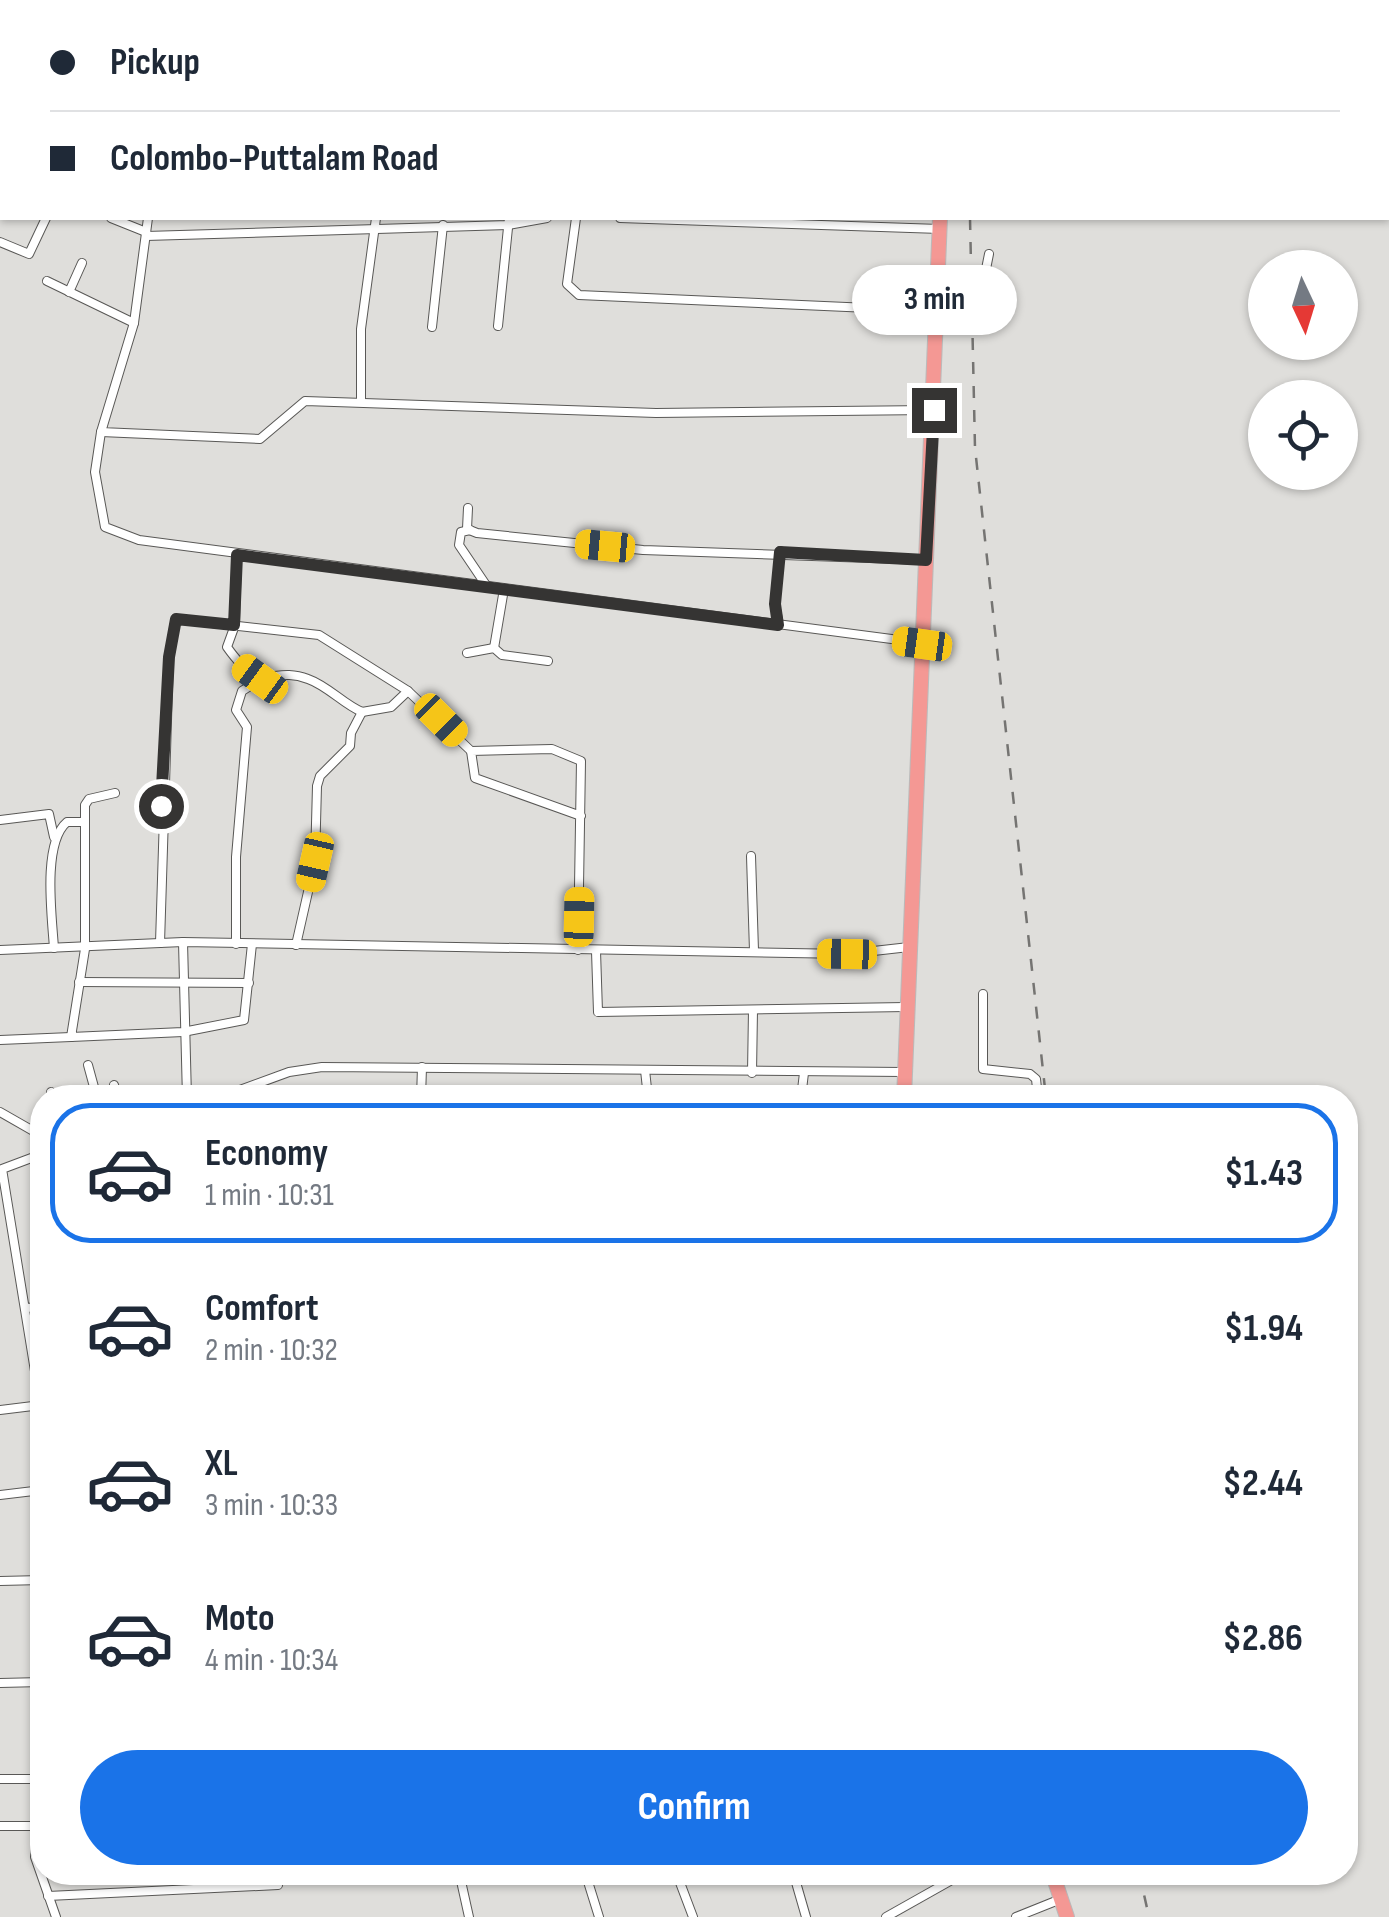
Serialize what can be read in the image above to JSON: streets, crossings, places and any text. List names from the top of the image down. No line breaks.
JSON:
{"north":"bottom","page":{"banner":["Pickup","Colombo-Puttalam Road"],"bubble":"3 min","list":[{"name":"Economy","note":"1 min · 10:31","value":"$1.43"},{"name":"Comfort","note":"2 min · 10:32","value":"$1.94"},{"name":"XL","note":"3 min · 10:33","value":"$2.44"},{"name":"Moto","note":"4 min · 10:34","value":"$2.86"}],"buttons":"Confirm"}}
